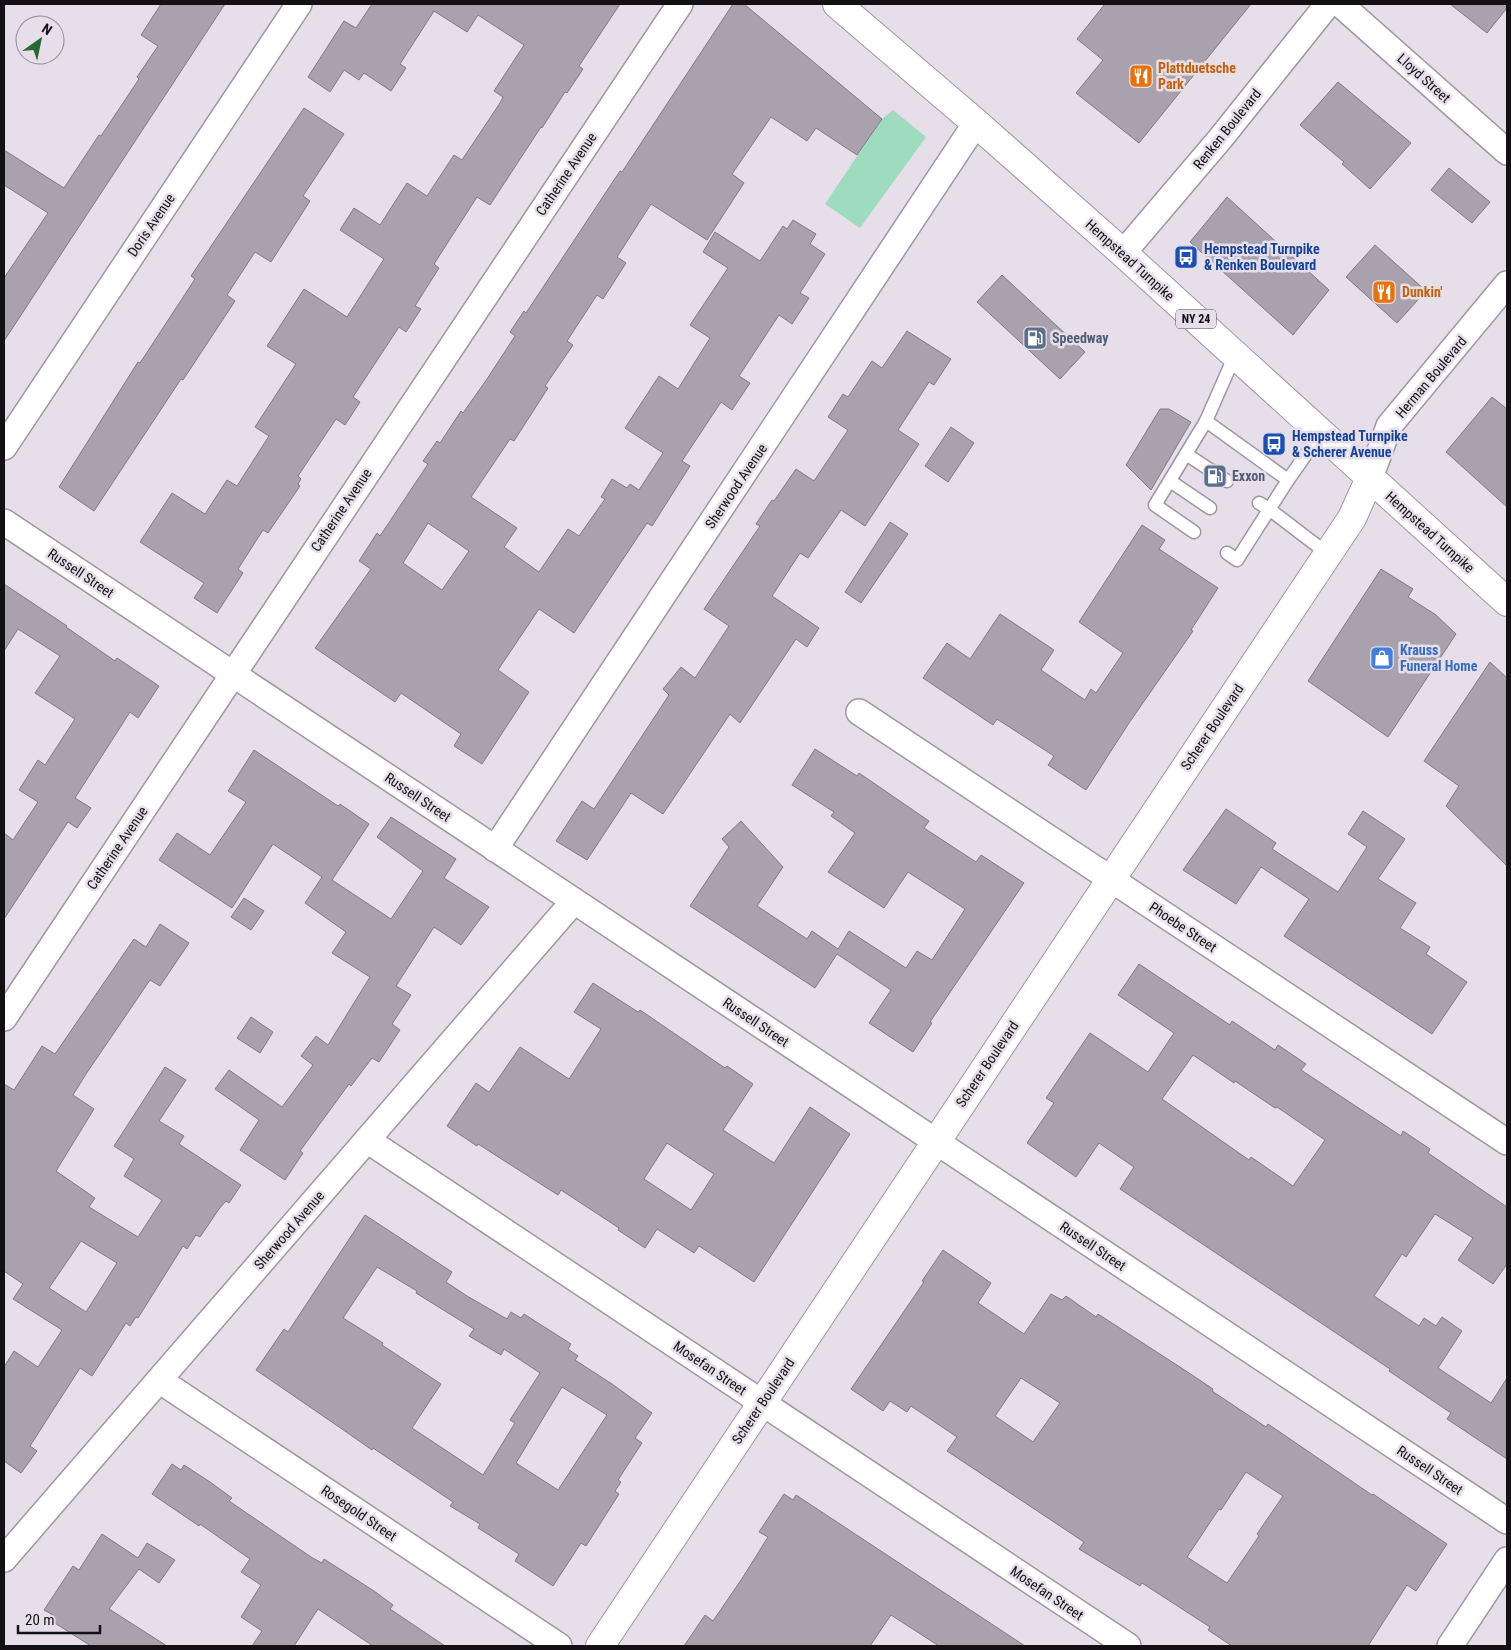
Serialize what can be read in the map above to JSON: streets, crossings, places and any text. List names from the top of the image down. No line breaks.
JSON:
{"streets":{"street":["Lloyd Street","Renken Boulevard","Catherine Avenue","Doris Avenue","Hempstead Turnpike","NY 24","Herman Boulevard","Sherwood Avenue","Russell Street","Scherer Boulevard","Phoebe Street","Mosefan Street","Rosegold Street"]},"crossings":[["Renken Boulevard","Hempstead Turnpike"],["Catherine Avenue","Russell Street"],["Hempstead Turnpike","Herman Boulevard"],["Hempstead Turnpike","Sherwood Avenue"],["Hempstead Turnpike","Scherer Boulevard"],["Herman Boulevard","Scherer Boulevard"],["Sherwood Avenue","Russell Street"],["Sherwood Avenue","Mosefan Street"],["Sherwood Avenue","Rosegold Street"],["Russell Street","Scherer Boulevard"],["Scherer Boulevard","Phoebe Street"],["Scherer Boulevard","Mosefan Street"]],"places":{"restaurant":["Plattduetsche Park","Dunkin'"],"bus stop":["Hempstead Turnpike & Renken Boulevard","Hempstead Turnpike & Scherer Avenue"],"fuel station":["Speedway","Exxon"],"shop":["Krauss Funeral Home"]},"scale_bar":"20 m","north":"top right"}
